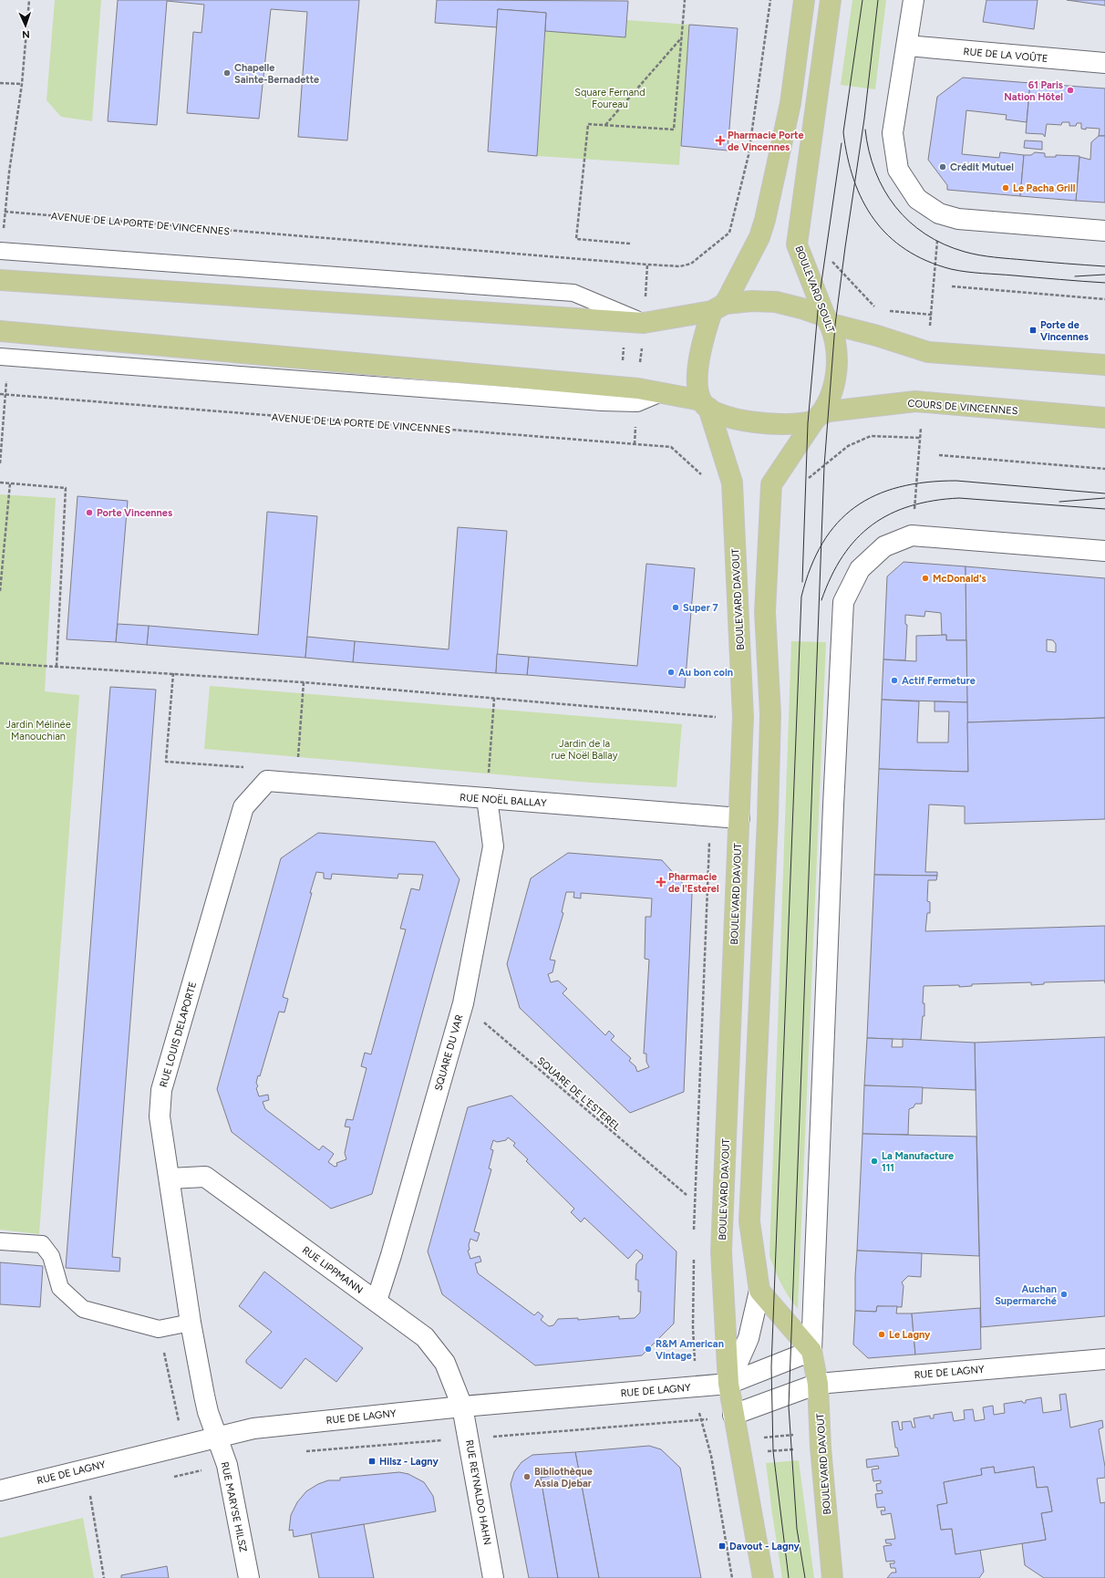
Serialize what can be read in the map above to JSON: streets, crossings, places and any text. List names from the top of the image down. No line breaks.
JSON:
{"streets":{"main road":["BOULEVARD SOULT","COURS DE VINCENNES","BOULEVARD DAVOUT"],"street":["RUE DE LA VOÛTE","RUE NOËL BALLAY","RUE LOUIS DELAPORTE","SQUARE DU VAR","RUE LIPPMANN","RUE DE LAGNY","RUE REYNALDO HAHN","RUE MARYSE HILSZ"],"path":["AVENUE DE LA PORTE DE VINCENNES","SQUARE DE L'ESTEREL"]},"crossings":[["BOULEVARD SOULT","COURS DE VINCENNES"],["BOULEVARD DAVOUT","RUE NOËL BALLAY"],["BOULEVARD DAVOUT","RUE DE LAGNY"],["RUE NOËL BALLAY","RUE LOUIS DELAPORTE"],["RUE NOËL BALLAY","SQUARE DU VAR"],["RUE LOUIS DELAPORTE","RUE LIPPMANN"],["RUE LOUIS DELAPORTE","RUE DE LAGNY"],["RUE LOUIS DELAPORTE","RUE MARYSE HILSZ"],["SQUARE DU VAR","SQUARE DE L'ESTEREL"],["SQUARE DU VAR","RUE LIPPMANN"],["RUE LIPPMANN","RUE DE LAGNY"],["RUE LIPPMANN","RUE REYNALDO HAHN"],["RUE DE LAGNY","RUE REYNALDO HAHN"],["RUE DE LAGNY","RUE MARYSE HILSZ"]],"parks":["Square Fernand Foureau","Jardin Mélinée Manouchian","Jardin de la rue Noël Ballay"],"places":{"other":["Chapelle Sainte-Bernadette","61 Paris Nation Hôtel","Crédit Mutuel","Le Pacha Grill","Porte Vincennes","McDonald's","Super 7","Au bon coin","Actif Fermeture","La Manufacture 111","Auchan Supermarché","Le Lagny","R&M American Vintage","Bibliothèque Assia Djebar"],"health":["Pharmacie Porte de Vincennes","Pharmacie de l'Esterel"],"transit":["Porte de Vincennes","Hilsz - Lagny","Davout - Lagny"]},"north":"bottom"}
